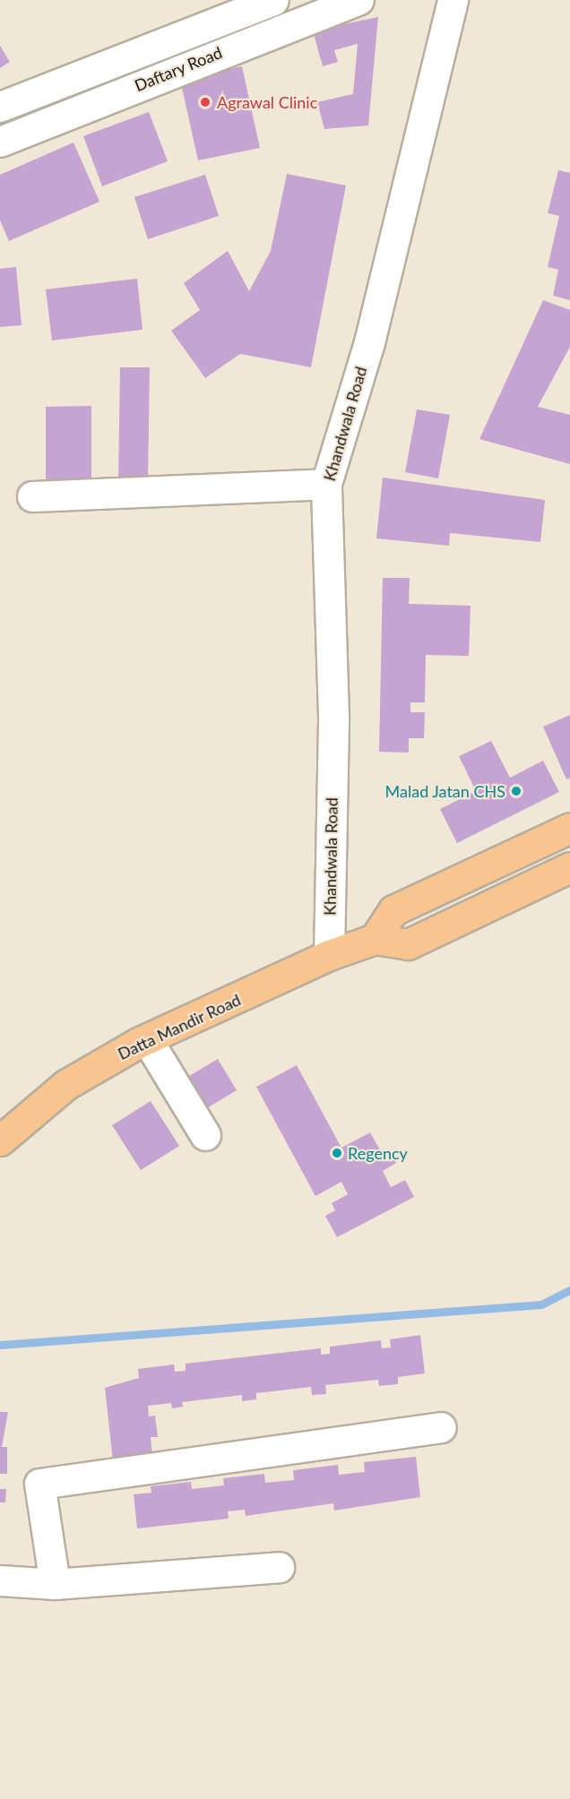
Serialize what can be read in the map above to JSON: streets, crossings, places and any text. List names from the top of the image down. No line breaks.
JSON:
{"streets":{"main road":["Datta Mandir Road"],"street":["Daftary Road","Khandwala Road"]},"crossings":[["Khandwala Road","Datta Mandir Road"]],"places":["Agrawal Clinic","Malad Jatan CHS","Regency"]}
